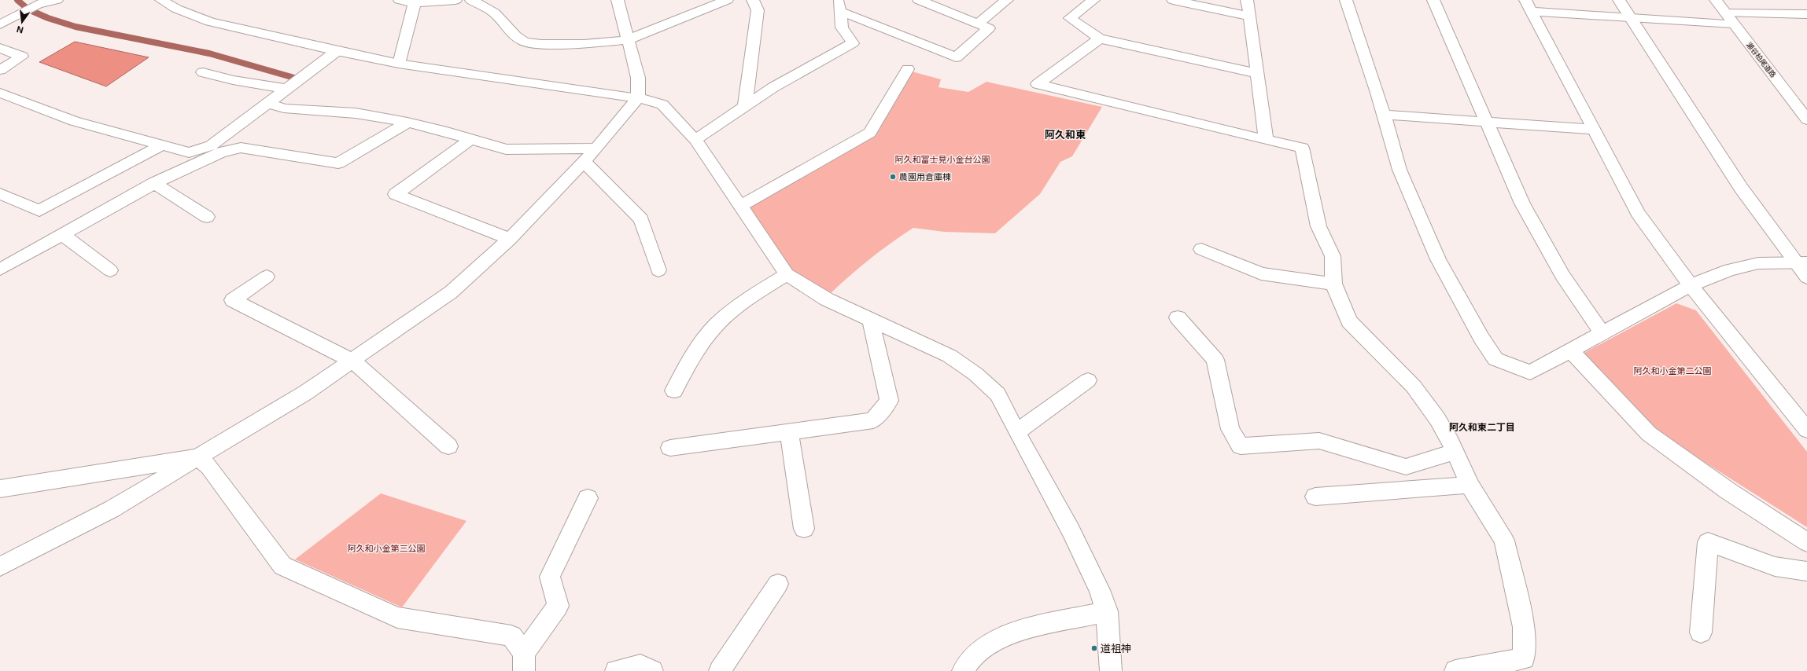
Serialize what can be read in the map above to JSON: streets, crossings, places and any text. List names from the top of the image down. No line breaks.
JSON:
{"streets":{"street":["瀬谷柏尾道路"]},"districts":["阿久和東","阿久和東二丁目"],"parks":["阿久和富士見小金台公園","阿久和小金第二公園","阿久和小金第三公園"],"places":["農園用倉庫棟","道祖神"],"north":"bottom"}
